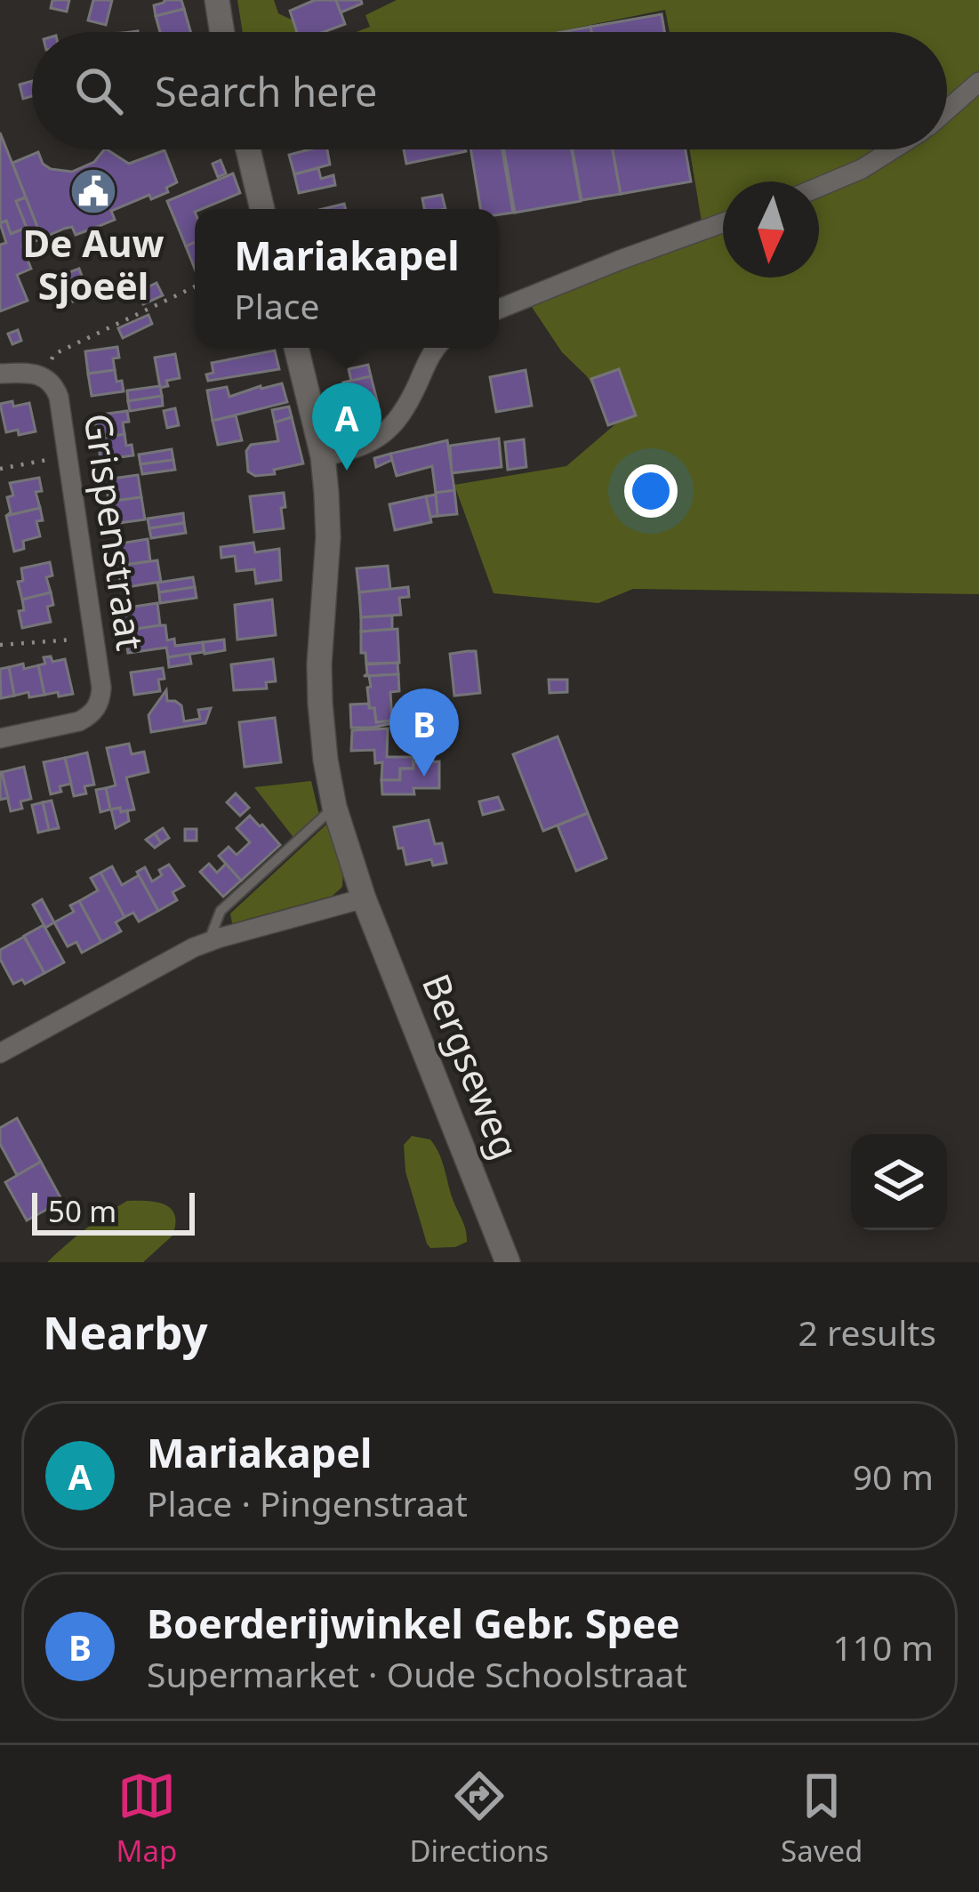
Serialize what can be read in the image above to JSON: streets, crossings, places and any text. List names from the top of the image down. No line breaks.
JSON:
{"streets":{"street":["Grispenstraat","Bergseweg"]},"places":{"public building":["De Auw Sjoeël"]},"scale_bar":"50 m","north":"bottom","page":{"search":"Search here","popup":["Mariakapel","Place"],"pins":["A","B"],"scale":"50 m","heading":["Nearby","2 results"],"list":[{"mark":"A","name":"Mariakapel","note":"Place · Pingenstraat","value":"90 m"},{"mark":"B","name":"Boerderijwinkel Gebr. Spee","note":"Supermarket · Oude Schoolstraat","value":"110 m"}],"nav":["Map","Directions","Saved"]}}
